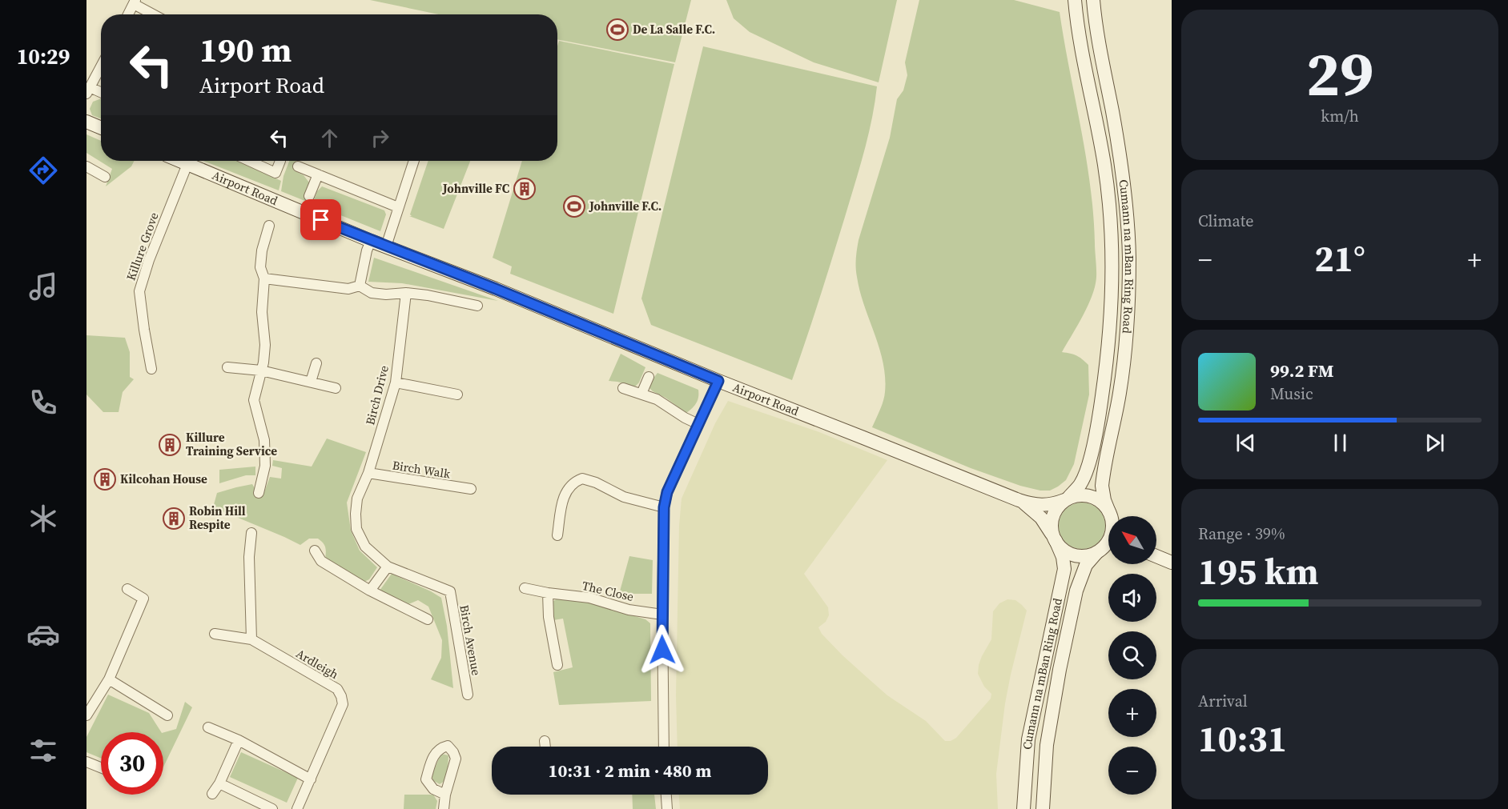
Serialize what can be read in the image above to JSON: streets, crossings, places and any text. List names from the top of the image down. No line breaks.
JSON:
{"streets":{"main road":["Airport Road","Cumann na mBan Ring Road"],"street":["Killure Grove","Birch Drive","Birch Walk","The Close","Birch Avenue","Ardleigh"]},"crossings":[["Airport Road","Killure Grove"],["Airport Road","Cumann na mBan Ring Road"],["Birch Drive","Birch Walk"],["Birch Drive","Birch Avenue"],["Birch Walk","Birch Avenue"]],"places":{"sports":["De La Salle F.C.","Johnville F.C."],"building":["Johnville FC","Killure Training Service","Kilcohan House","Robin Hill Respite"]},"north":"top left","page":{"tabs":"10:29","tile":[["29","km/h"],"Climate",["Range · 39%","195 km"],["Arrival","10:31"]],"turn":["190 m","Airport Road"],"heat":["−","21°","+"],"song":["99.2 FM","Music"],"map_buttons":["+","−"],"limit":"30","trip":"10:31 · 2 min · 480 m"}}
